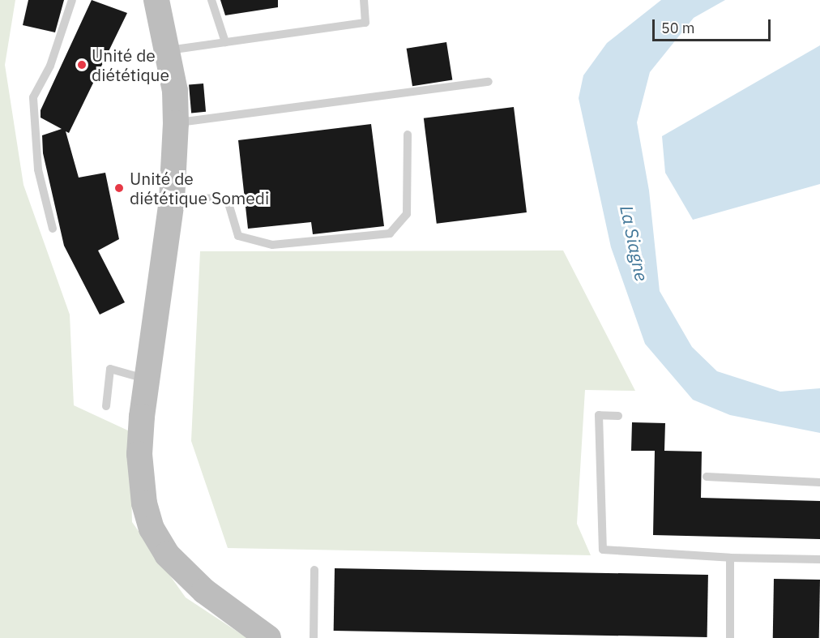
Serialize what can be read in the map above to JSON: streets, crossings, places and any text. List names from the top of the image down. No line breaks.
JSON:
{"water":["La Siagne"],"places":["Unité de diététique","Unité de diététique Somedi"],"scale_bar":"50 m"}
